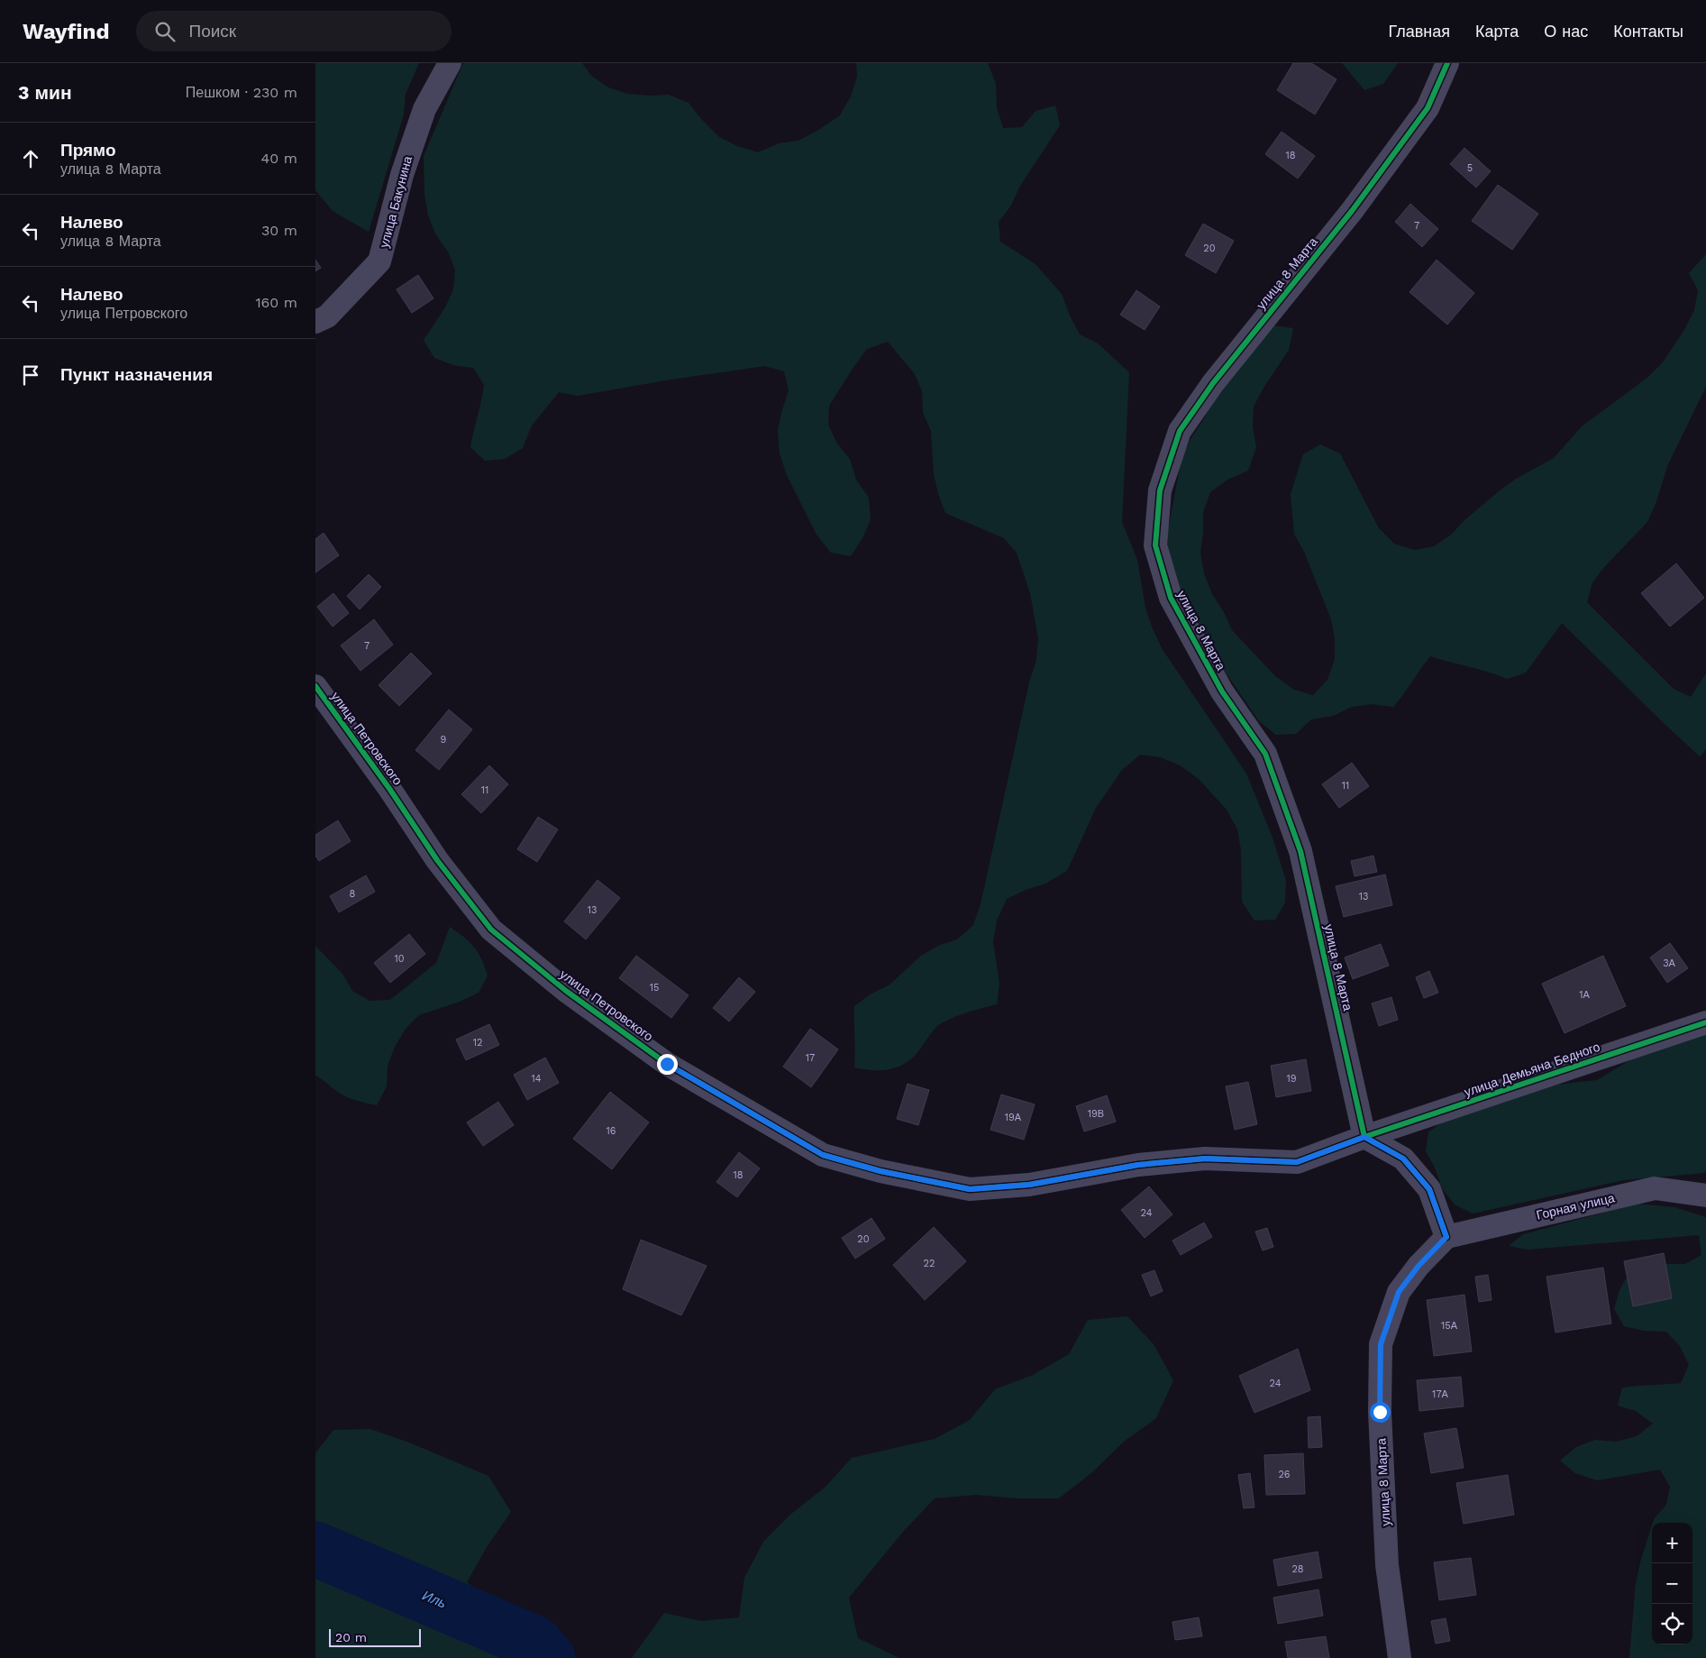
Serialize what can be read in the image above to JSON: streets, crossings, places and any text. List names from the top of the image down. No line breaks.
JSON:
{"streets":{"street":["улица Бакунина","улица 8 Марта","улица Петровского","улица Демьяна Бедного","Горная улица"]},"crossings":[["улица 8 Марта","улица Петровского"],["улица 8 Марта","улица Демьяна Бедного"],["улица 8 Марта","Горная улица"],["улица Петровского","улица Демьяна Бедного"]],"water":["Иль"],"house_numbers":["18","5","7","20","7","9","11","11","8","13","13","10","3А","15","1А","12","17","14","19","19В","19А","16","18","24","20","22","15А","24","17А","26","28"],"scale_bar":"20 m","page":{"header":"Wayfind","search":"Поиск","nav":["Главная","Карта","О нас","Контакты"],"heading":["3 мин","Пешком · 230 m"],"list":[["Прямо","улица 8 Марта","40 m"],["Налево","улица 8 Марта","30 m"],["Налево","улица Петровского","160 m"],"Пункт назначения"],"map_buttons":["+","−"],"scale":"20 m"}}
